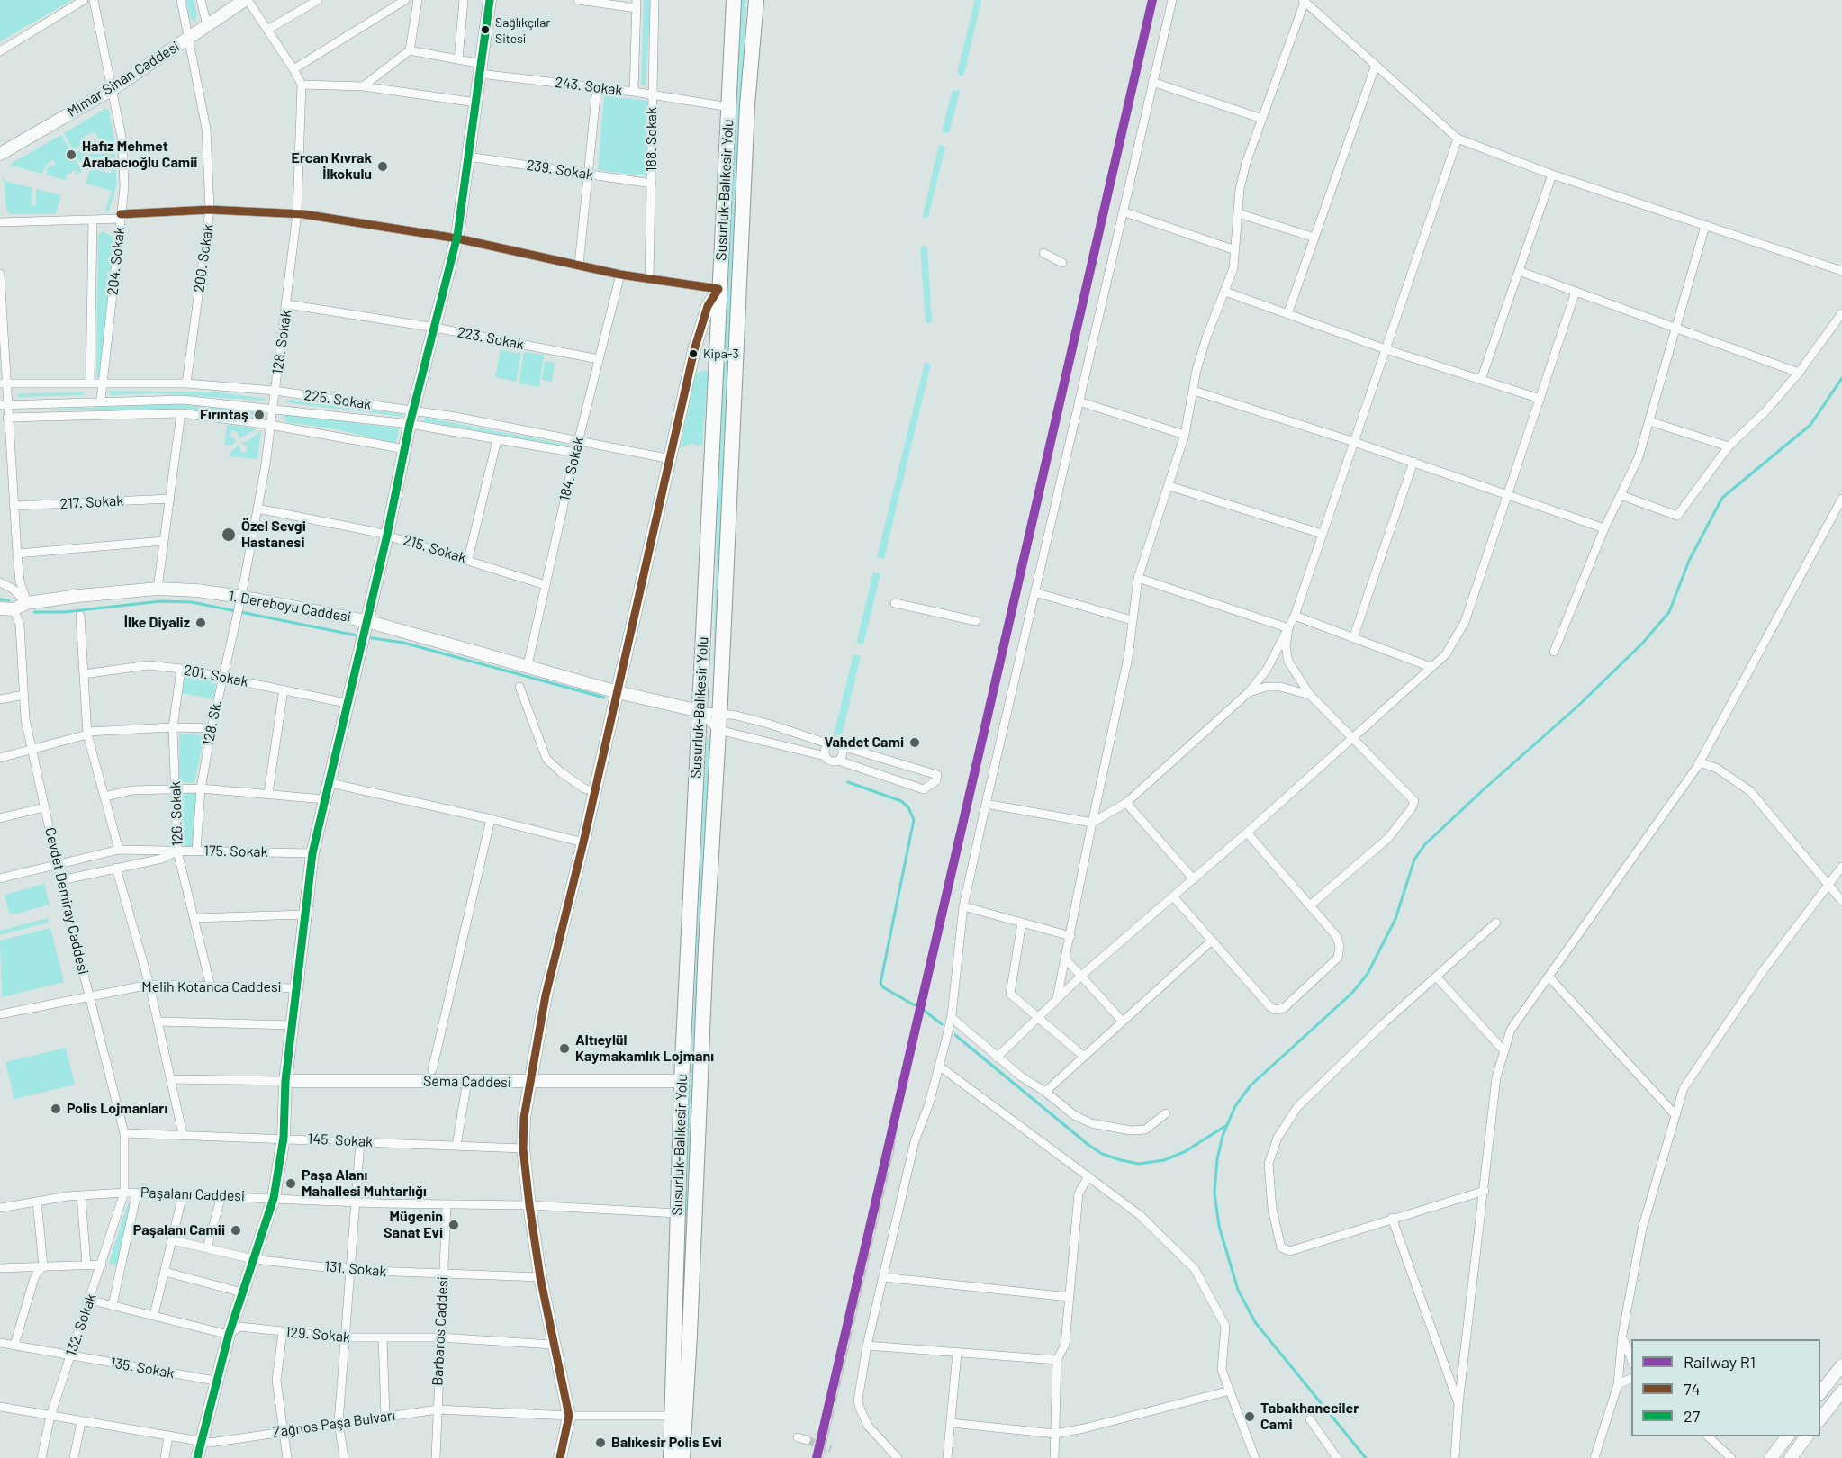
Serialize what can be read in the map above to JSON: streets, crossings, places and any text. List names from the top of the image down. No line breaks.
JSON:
{"streets":{"highway":["Susurluk-Balıkesir Yolu"],"main road":["Mimar Sinan Caddesi","1. Dereboyu Caddesi","Sema Caddesi"],"street":["243. Sokak","188. Sokak","239. Sokak","200. Sokak","204. Sokak","223. Sokak","128. Sokak","225. Sokak","184. Sokak","217. Sokak","215. Sokak","201. Sokak","128. Sk.","126. Sokak","175. Sokak","Cevdet Demiray Caddesi","Melih Kotanca Caddesi","145. Sokak","Paşalanı Caddesi","131. Sokak","132. Sokak","Barbaros Caddesi","129. Sokak","135. Sokak","Zağnos Paşa Bulvarı"]},"crossings":[["Mimar Sinan Caddesi","200. Sokak"],["Mimar Sinan Caddesi","204. Sokak"],["243. Sokak","188. Sokak"],["243. Sokak","Susurluk-Balıkesir Yolu"],["188. Sokak","239. Sokak"],["Susurluk-Balıkesir Yolu","1. Dereboyu Caddesi"],["Susurluk-Balıkesir Yolu","Sema Caddesi"],["Susurluk-Balıkesir Yolu","Paşalanı Caddesi"],["Susurluk-Balıkesir Yolu","Zağnos Paşa Bulvarı"],["200. Sokak","225. Sokak"],["204. Sokak","225. Sokak"],["223. Sokak","128. Sokak"],["223. Sokak","184. Sokak"],["128. Sokak","225. Sokak"],["128. Sokak","215. Sokak"],["128. Sokak","1. Dereboyu Caddesi"],["128. Sokak","128. Sk."],["225. Sokak","184. Sokak"],["184. Sokak","215. Sokak"],["184. Sokak","1. Dereboyu Caddesi"],["1. Dereboyu Caddesi","128. Sk."],["1. Dereboyu Caddesi","Cevdet Demiray Caddesi"],["201. Sokak","128. Sk."],["201. Sokak","126. Sokak"],["128. Sk.","175. Sokak"],["126. Sokak","175. Sokak"],["126. Sokak","Melih Kotanca Caddesi"],["175. Sokak","Cevdet Demiray Caddesi"],["Cevdet Demiray Caddesi","Melih Kotanca Caddesi"],["Cevdet Demiray Caddesi","145. Sokak"],["Cevdet Demiray Caddesi","Paşalanı Caddesi"],["Cevdet Demiray Caddesi","132. Sokak"],["Paşalanı Caddesi","132. Sokak"],["Paşalanı Caddesi","Barbaros Caddesi"],["131. Sokak","Barbaros Caddesi"],["132. Sokak","129. Sokak"],["132. Sokak","135. Sokak"],["132. Sokak","Zağnos Paşa Bulvarı"],["Barbaros Caddesi","129. Sokak"],["Barbaros Caddesi","Zağnos Paşa Bulvarı"]],"places":["Sağlıkçılar Sitesi","Hafız Mehmet Arabacıoğlu Camii","Ercan Kıvrak İlkokulu","Kipa-3","Fırıntaş","Özel Sevgi Hastanesi","İlke Diyaliz","Vahdet Cami","Altıeylül Kaymakamlık Lojmanı","Polis Lojmanları","Paşa Alanı Mahallesi Muhtarlığı","Mügenin Sanat Evi","Paşalanı Camii","Tabakhaneciler Cami","Balıkesir Polis Evi"],"lines":["rail line R1","transit line 27","transit line 74"],"legend":["Railway R1","74","27"]}
